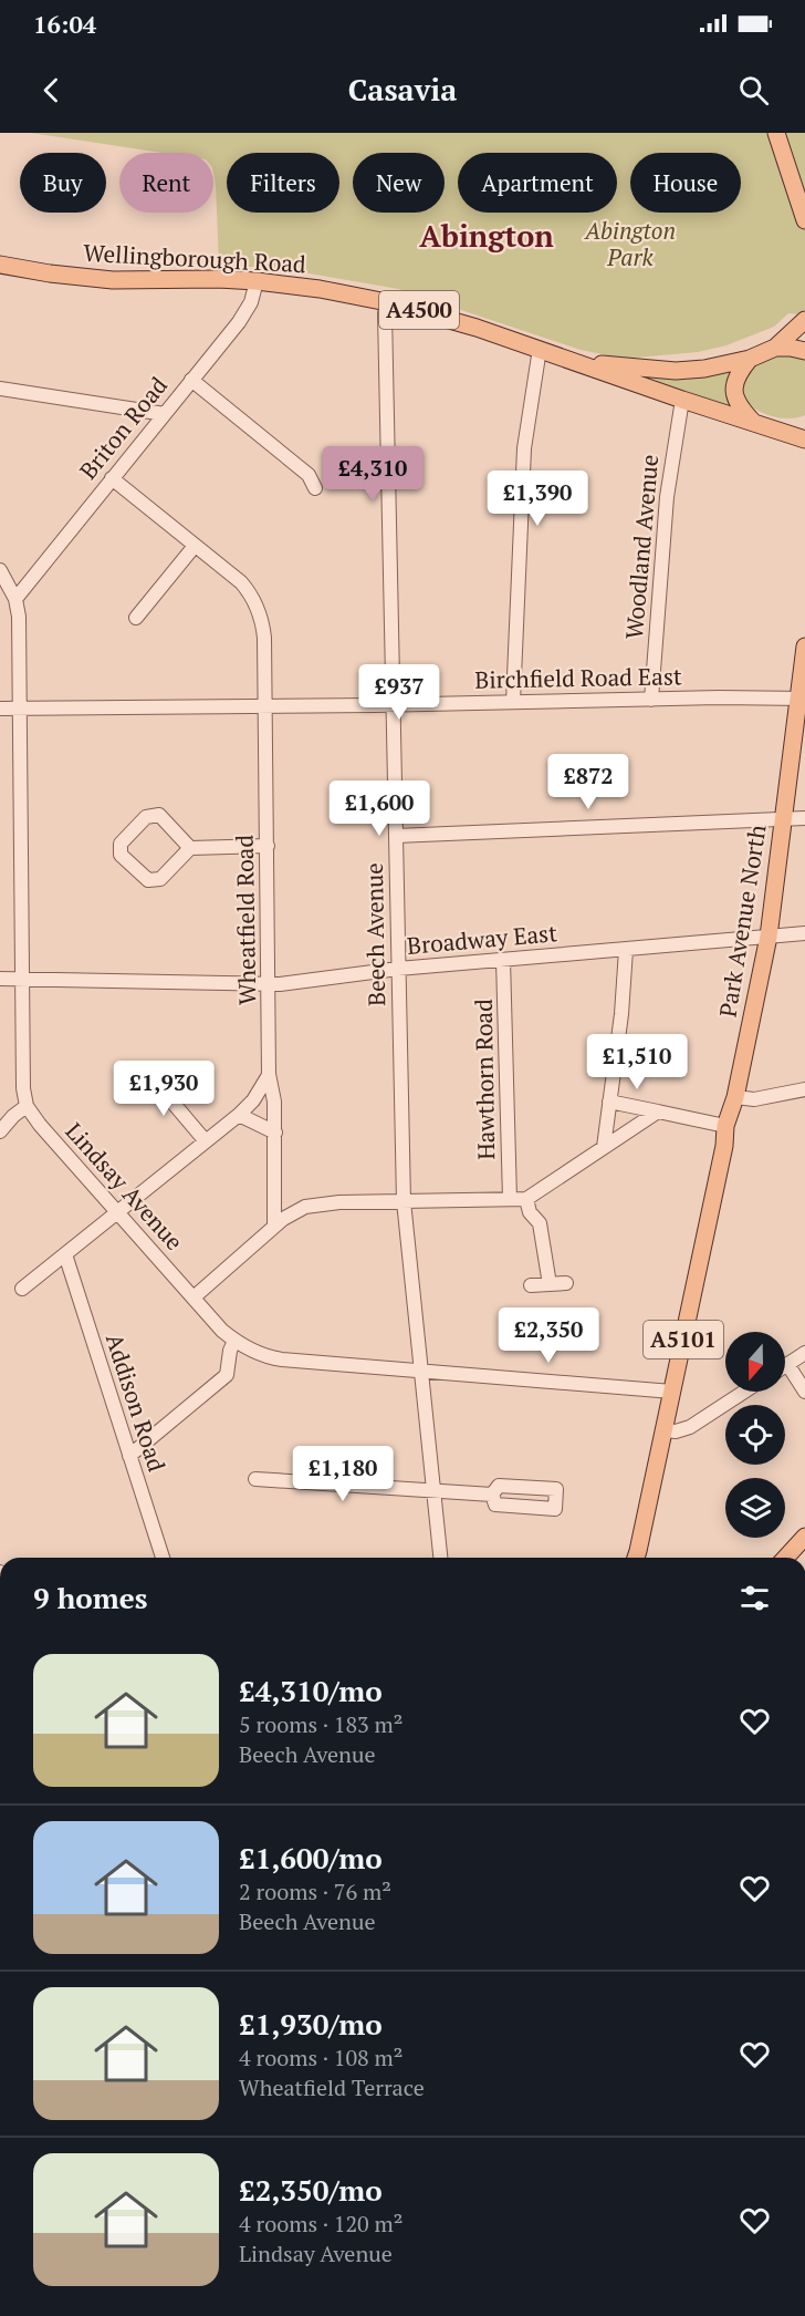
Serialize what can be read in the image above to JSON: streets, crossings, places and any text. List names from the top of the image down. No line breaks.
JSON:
{"streets":{"main road":["Wellingborough Road","A4500","Park Avenue North","A5101"],"street":["Briton Road","Woodland Avenue","Birchfield Road East","Wheatfield Road","Beech Avenue","Broadway East","Hawthorn Road","Lindsay Avenue","Addison Road"]},"crossings":[["Wellingborough Road","A4500"],["Wellingborough Road","Briton Road"],["Wellingborough Road","Woodland Avenue"],["Wellingborough Road","Beech Avenue"],["A4500","Woodland Avenue"],["Briton Road","Wheatfield Road"],["Woodland Avenue","Birchfield Road East"],["Birchfield Road East","Wheatfield Road"],["Birchfield Road East","Park Avenue North"],["Birchfield Road East","Beech Avenue"],["Wheatfield Road","Broadway East"],["Park Avenue North","Broadway East"],["Park Avenue North","Lindsay Avenue"],["Beech Avenue","Broadway East"],["Beech Avenue","Lindsay Avenue"],["Broadway East","Hawthorn Road"]],"districts":["Abington"],"parks":["Abington Park"],"north":"bottom","page":{"status":"16:04","header":"Casavia","chip":["Buy","Rent","Filters","New","Apartment","House"],"price":["£4,310","£1,390","£937","£872","£1,600","£1,510","£1,930","£2,350","£1,180"],"heading":"9 homes","list":[{"name":"£4,310/mo","note":"5 rooms · 183 m² · Beech Avenue"},{"name":"£1,600/mo","note":"2 rooms · 76 m² · Beech Avenue"},{"name":"£1,930/mo","note":"4 rooms · 108 m² · Wheatfield Terrace"},{"name":"£2,350/mo","note":"4 rooms · 120 m² · Lindsay Avenue"}]}}
